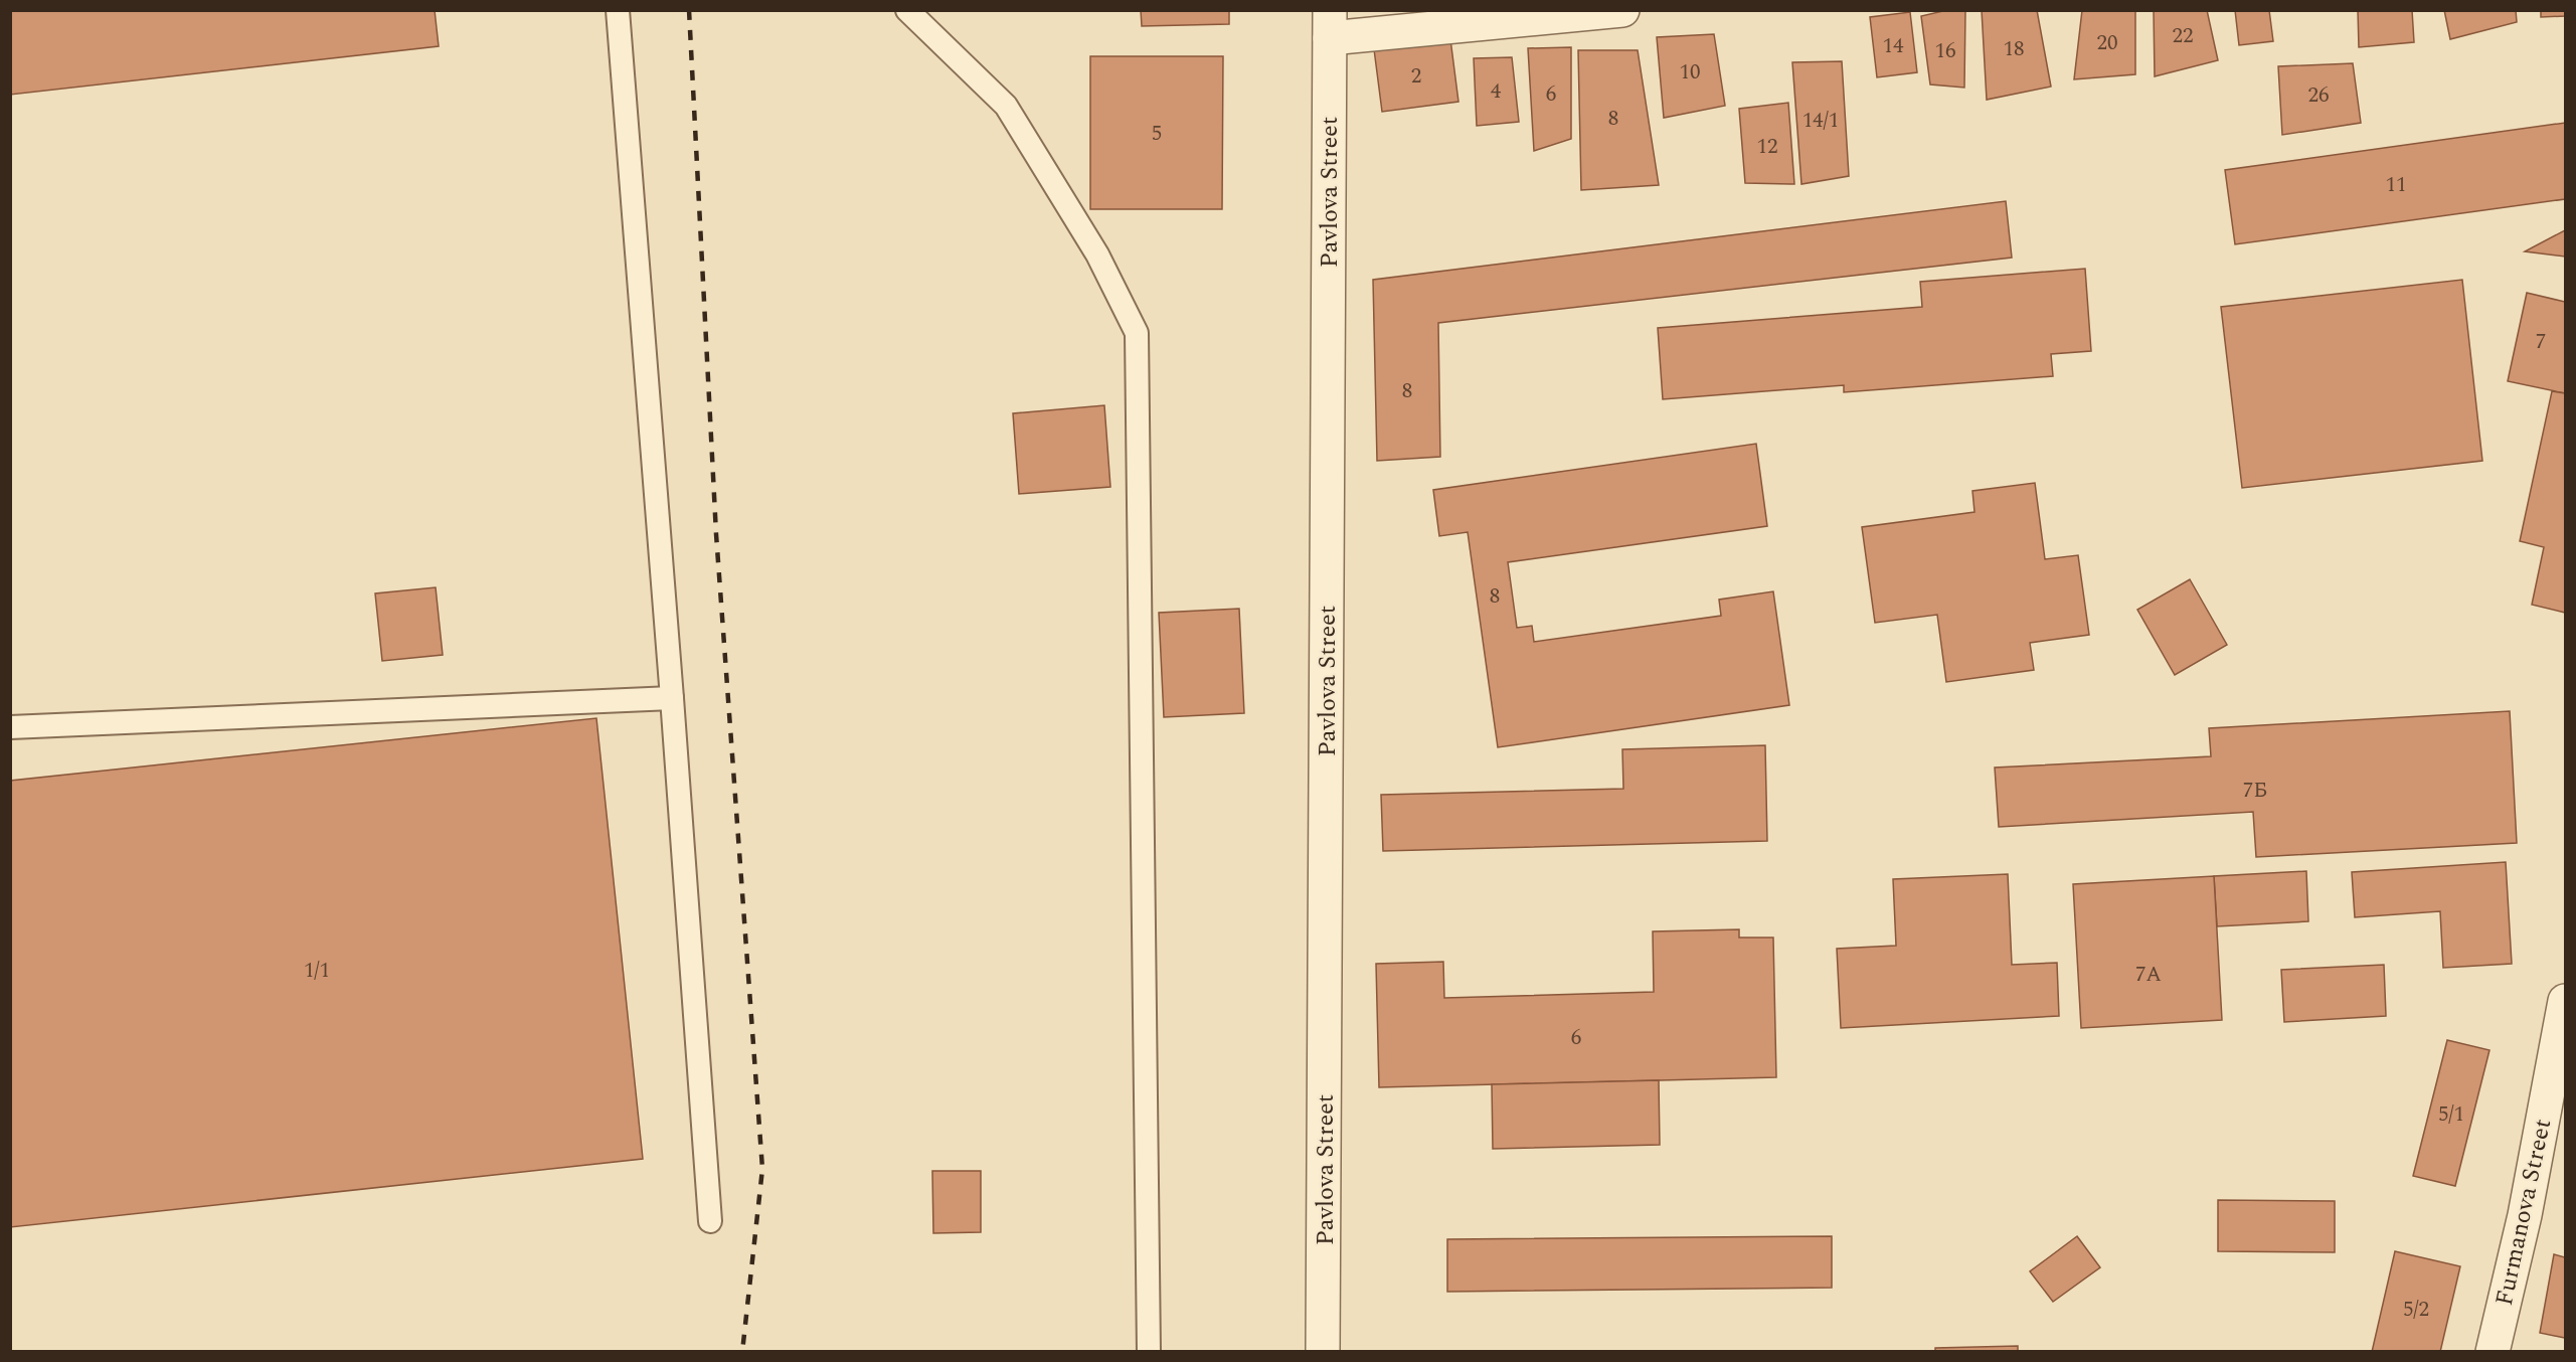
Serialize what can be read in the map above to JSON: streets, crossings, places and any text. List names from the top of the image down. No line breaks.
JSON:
{"streets":{"street":["Pavlova Street","Furmanova Street"]},"house_numbers":["22","20","14","18","16","10","2","4","6","26","8","14/1","5","12","11","7","8","8","7Б","1/1","7А","6","5/1","5/2"]}
